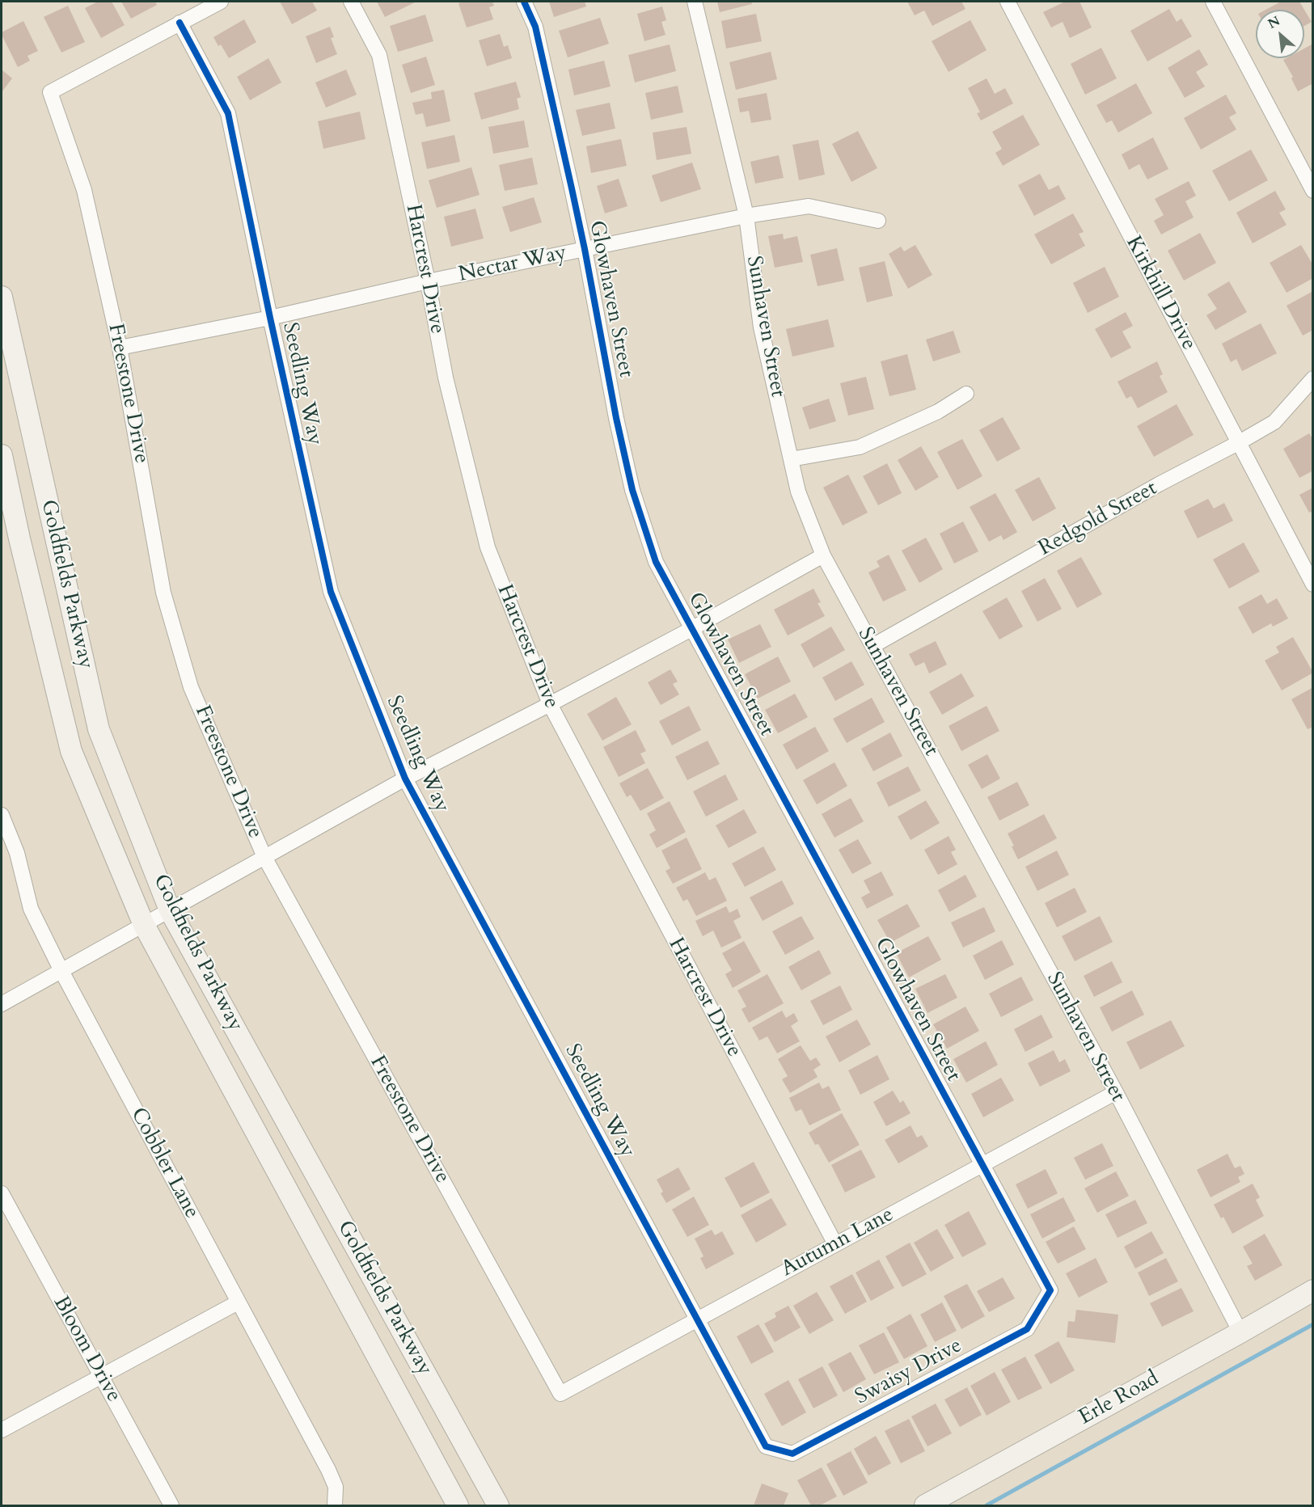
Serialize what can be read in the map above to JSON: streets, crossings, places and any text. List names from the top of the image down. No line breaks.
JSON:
{"streets":{"main road":["Goldfields Parkway","Erle Road"],"street":["Nectar Way","Harcrest Drive","Kirkhill Drive","Glowhaven Street","Sunhaven Street","Seedling Way","Freestone Drive","Redgold Street","Cobbler Lane","Autumn Lane","Bloom Drive","Swaisy Drive"]},"crossings":[["Nectar Way","Harcrest Drive"],["Nectar Way","Glowhaven Street"],["Nectar Way","Sunhaven Street"],["Nectar Way","Seedling Way"],["Nectar Way","Freestone Drive"],["Harcrest Drive","Autumn Lane"],["Kirkhill Drive","Redgold Street"],["Glowhaven Street","Autumn Lane"],["Glowhaven Street","Swaisy Drive"],["Sunhaven Street","Redgold Street"],["Sunhaven Street","Autumn Lane"],["Sunhaven Street","Erle Road"],["Seedling Way","Freestone Drive"],["Seedling Way","Autumn Lane"],["Seedling Way","Swaisy Drive"],["Freestone Drive","Autumn Lane"]],"north":"top left"}
